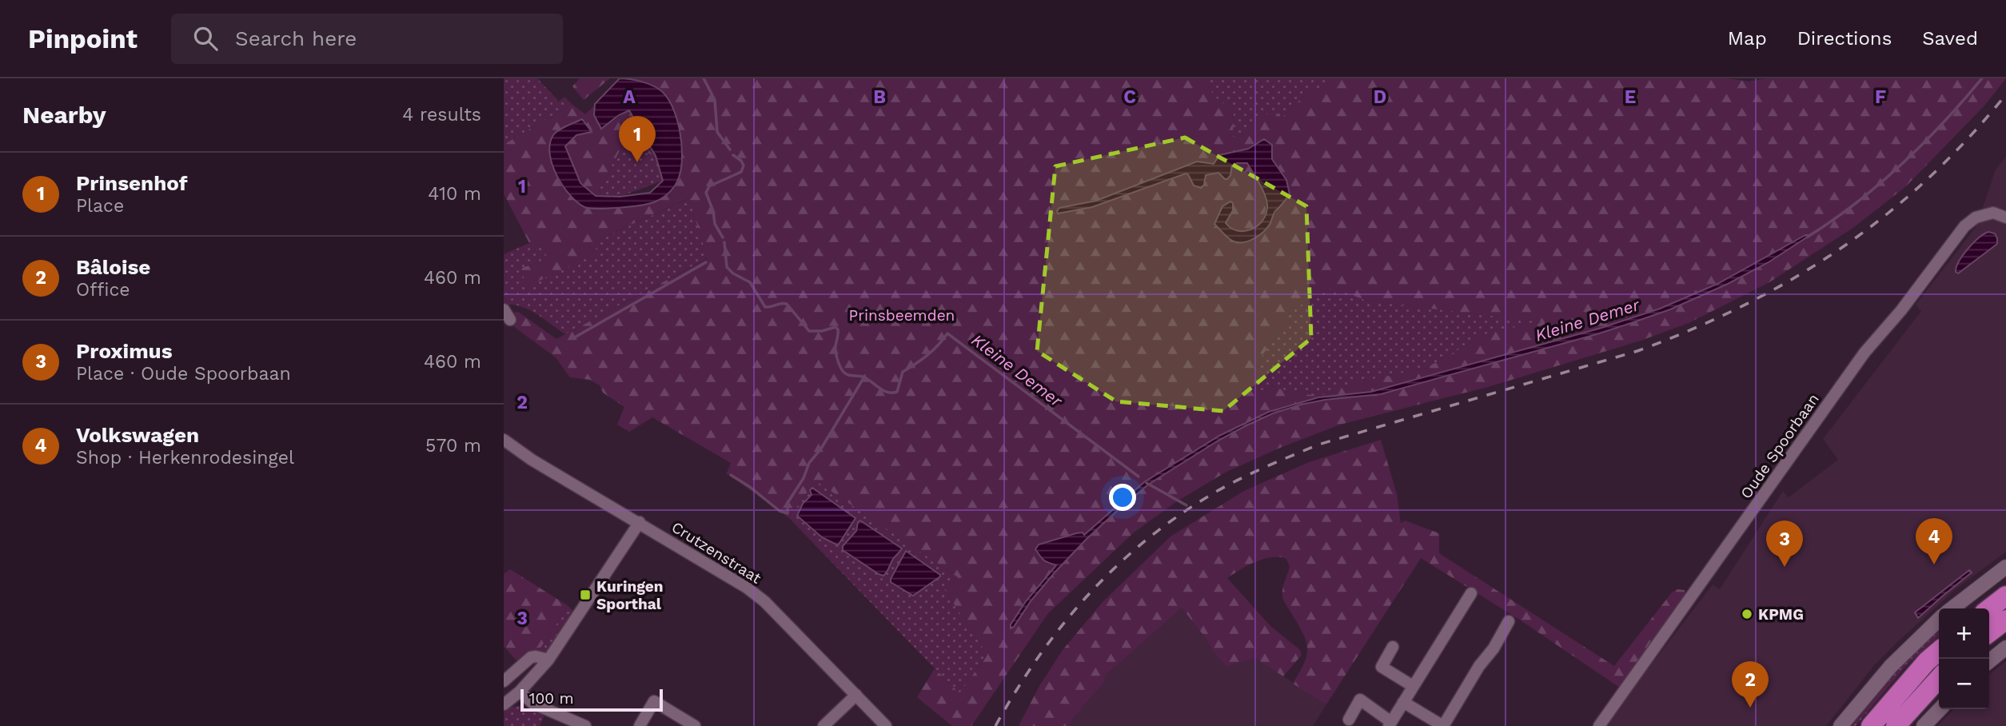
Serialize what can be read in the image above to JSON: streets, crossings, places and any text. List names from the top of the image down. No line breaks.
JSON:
{"streets":{"street":["Oude Spoorbaan","Crutzenstraat"]},"water":["Kleine Demer"],"parks":["Prinsbeemden"],"places":{"transit":["Kuringen Sporthal"],"other":["KPMG"]},"scale_bar":"100 m","page":{"header":"Pinpoint","search":"Search here","nav":["Map","Directions","Saved"],"heading":["Nearby","4 results"],"pins":["1","4","3","2"],"list":[{"mark":"1","name":"Prinsenhof","note":"Place","value":"410 m"},{"mark":"2","name":"Bâloise","note":"Office","value":"460 m"},{"mark":"3","name":"Proximus","note":"Place · Oude Spoorbaan","value":"460 m"},{"mark":"4","name":"Volkswagen","note":"Shop · Herkenrodesingel","value":"570 m"}],"map_buttons":["+","−"],"scale":"100 m"},"grid":{"columns":["A","B","C","D","E","F"],"rows":["1","2","3"]}}
